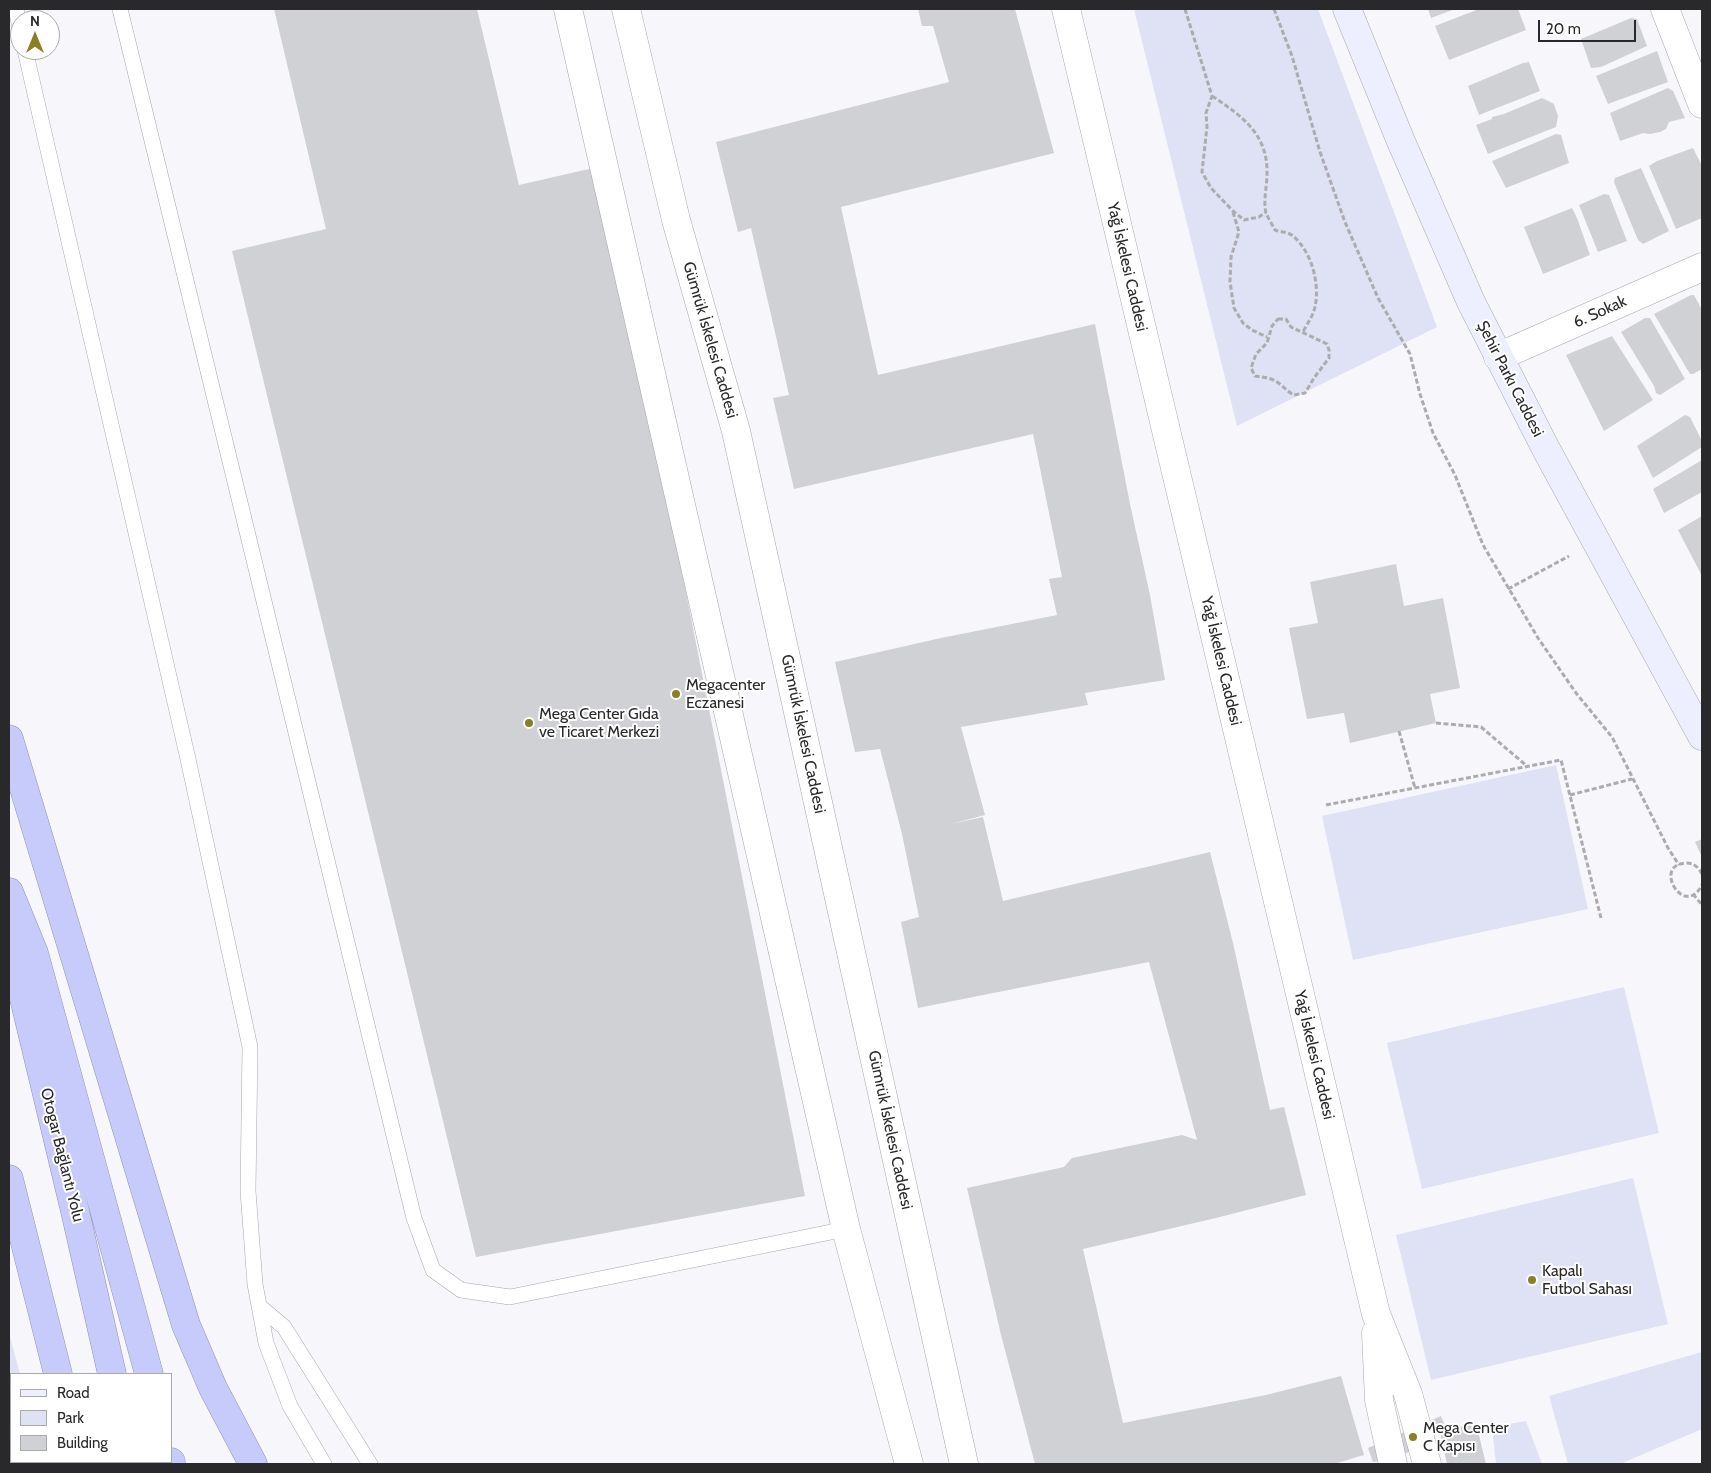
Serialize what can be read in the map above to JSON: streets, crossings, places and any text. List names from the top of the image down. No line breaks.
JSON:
{"streets":{"highway":["Otogar Bağlantı Yolu"],"main road":["Şehir Parkı Caddesi"],"street":["Yağ İskelesi Caddesi","6. Sokak","Gümrük İskelesi Caddesi"]},"crossings":[["6. Sokak","Şehir Parkı Caddesi"]],"places":["Megacenter Eczanesi","Mega Center Gıda ve Ticaret Merkezi","Kapalı Futbol Sahası","Mega Center C Kapısı"],"legend":["Road","Park","Building"],"scale_bar":"20 m","north":"top"}
